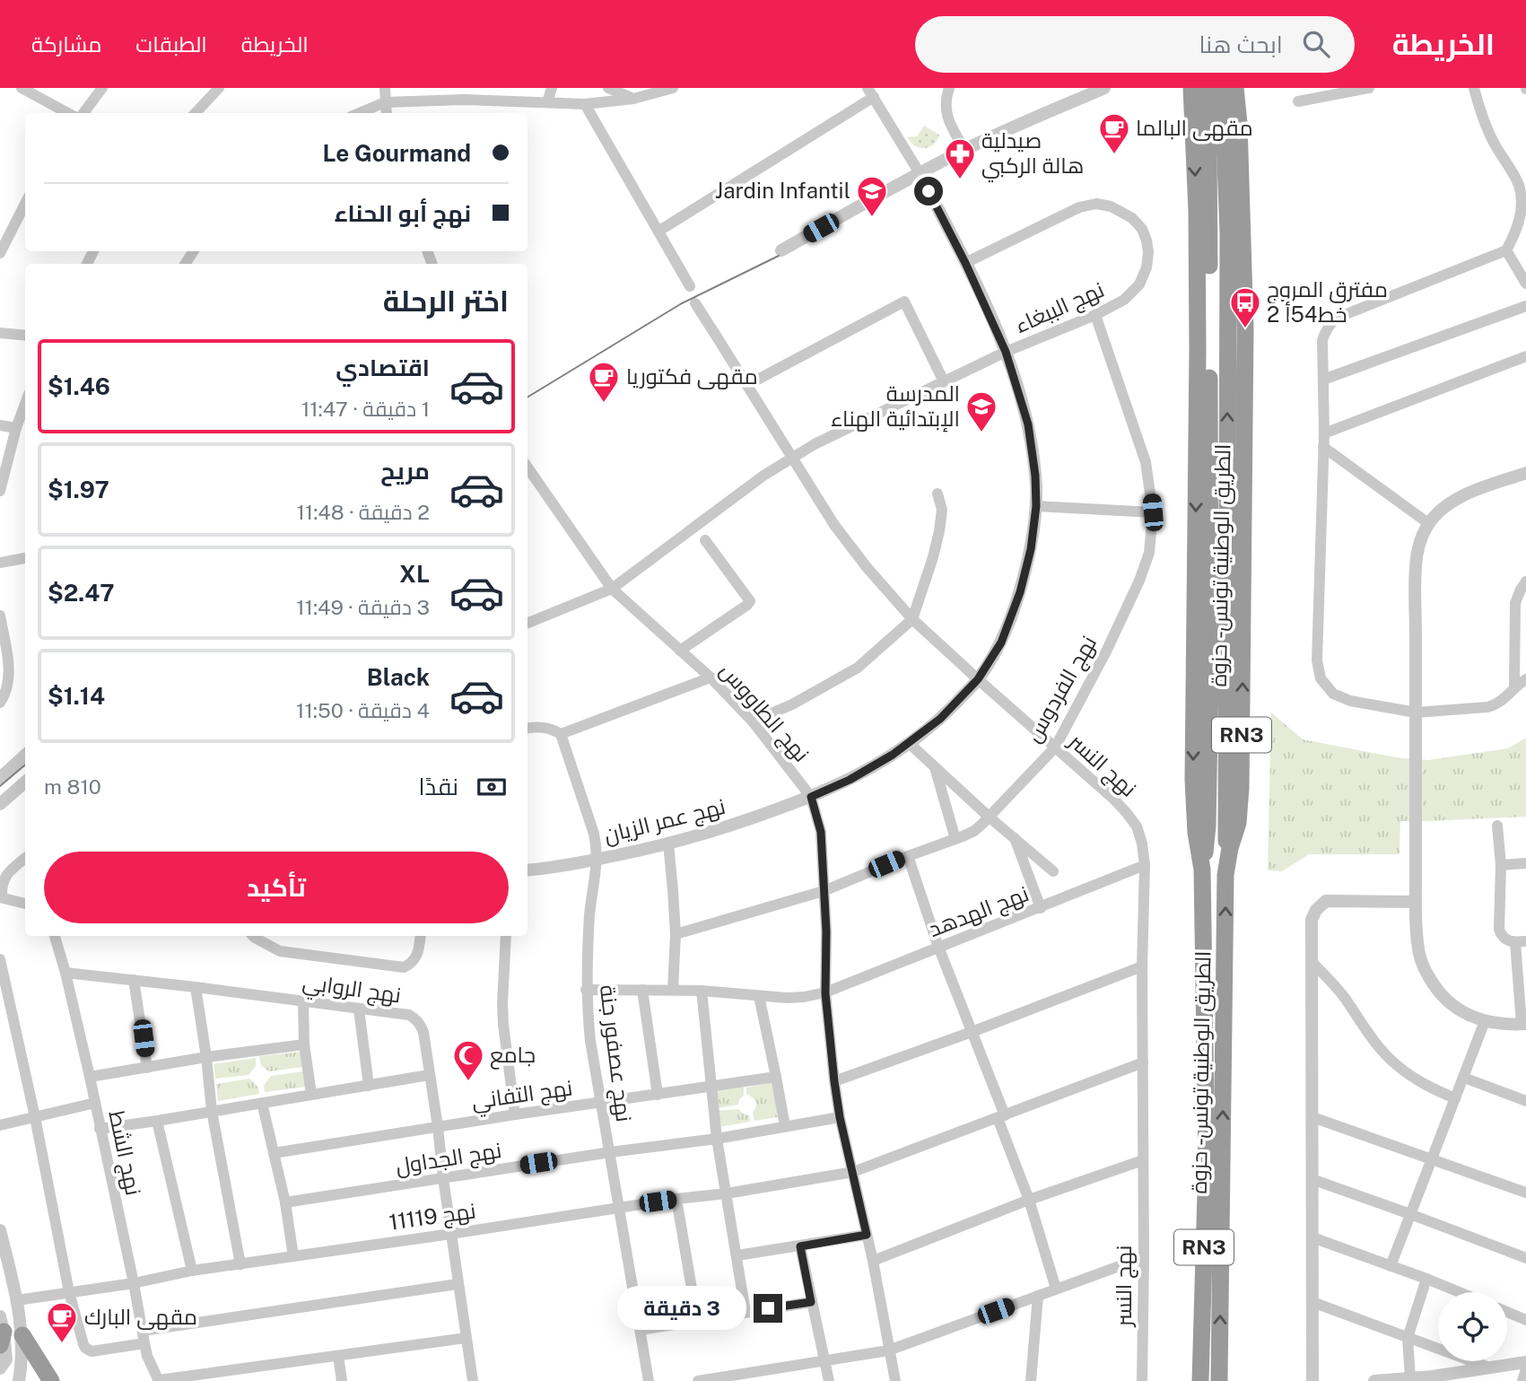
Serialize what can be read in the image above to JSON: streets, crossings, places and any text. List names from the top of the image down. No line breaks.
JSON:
{"streets":{"highway":["الطريق الوطنية تونس - حزوة","RN3"],"street":["نهج الببغاء","نهج الفردوس","نهج الطاووس","نهج النسر","نهج عمر الزيان","نهج الهدهد","نهج الروابي","نهج عصفور جنة","نهج التفاني","نهج الشط","نهج الجداول","نهج 11119"]},"crossings":[["نهج الببغاء","نهج الفردوس"],["نهج الببغاء","نهج الطاووس"],["نهج الببغاء","نهج النسر"],["نهج الببغاء","نهج عمر الزيان"],["نهج الفردوس","نهج الطاووس"],["نهج الفردوس","نهج النسر"],["نهج الطاووس","نهج عمر الزيان"],["نهج الطاووس","نهج الهدهد"],["نهج الطاووس","نهج الجداول"],["نهج الطاووس","نهج 11119"],["نهج النسر","نهج عمر الزيان"],["نهج النسر","نهج الهدهد"],["نهج النسر","نهج 11119"],["نهج عمر الزيان","نهج عصفور جنة"],["نهج الهدهد","نهج عصفور جنة"],["نهج الروابي","نهج التفاني"],["نهج الروابي","نهج الشط"],["نهج الروابي","نهج الجداول"],["نهج الروابي","نهج 11119"],["نهج عصفور جنة","نهج التفاني"],["نهج عصفور جنة","نهج الجداول"],["نهج عصفور جنة","نهج 11119"],["نهج الشط","نهج 11119"]],"places":{"cafe":["مقهى البالما","مقهى فكتوريا","مقهى البارك"],"pharmacy":["صيدلية هالة الركبي"],"school or university":["Jardin Infantil","المدرسة الإبتدائية الهناء"],"bus stop":["مفترق المروج 2 خط54أ"],"mosque":["جامع"]},"page":{"header":"الخريطة","search":"ابحث هنا","nav":["الخريطة","الطبقات","مشاركة"],"banner":["Le Gourmand","نهج أبو الحناء"],"heading":"اختر الرحلة","list":[{"name":"اقتصادي","note":"1 دقيقة · 11:47","value":"$1.46"},{"name":"مريح","note":"2 دقيقة · 11:48","value":"$1.97"},{"name":"XL","note":"3 دقيقة · 11:49","value":"$2.47"},{"name":"Black","note":"4 دقيقة · 11:50","value":"$1.14"}],"pay":["نقدًا","810 m"],"buttons":"تأكيد","bubble":"3 دقيقة"}}
